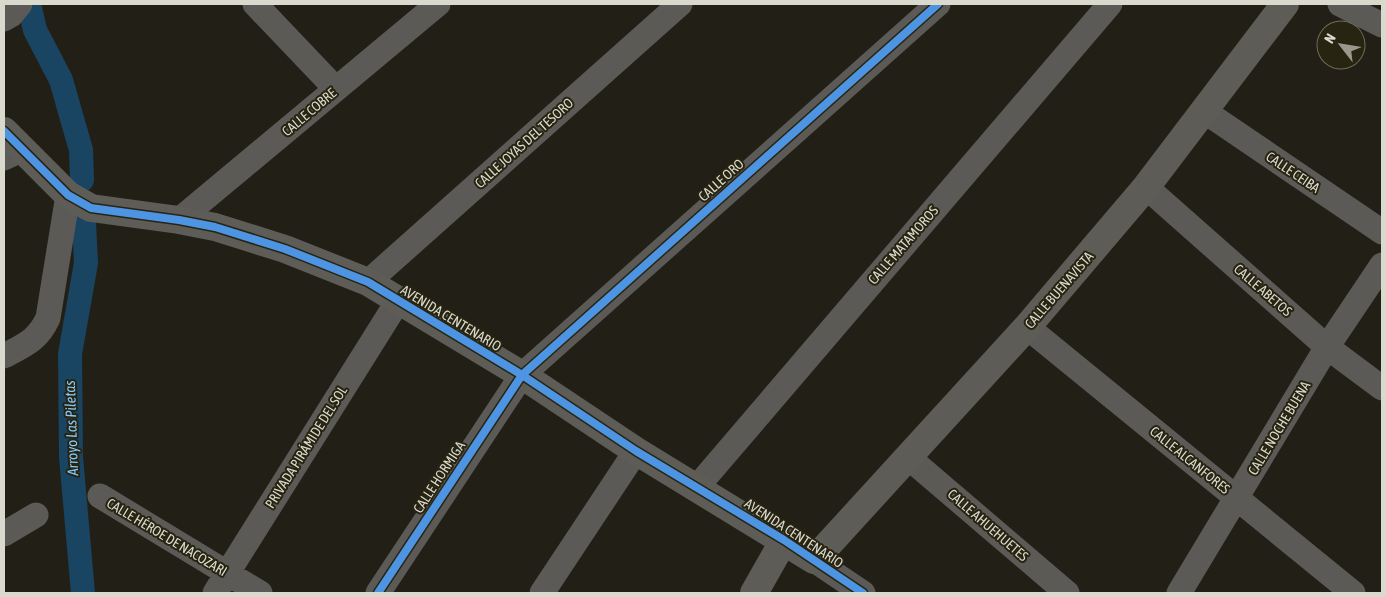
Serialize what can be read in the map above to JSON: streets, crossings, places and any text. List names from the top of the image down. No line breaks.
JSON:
{"streets":{"street":["CALLE COBRE","CALLE JOYAS DEL TESORO","CALLE CEIBA","CALLE ORO","CALLE MATAMOROS","CALLE BUENAVISTA","CALLE ABETOS","AVENIDA CENTENARIO","CALLE NOCHE BUENA","PRIVADA PIRÁMIDE DEL SOL","CALLE ALCANFORES","CALLE HORMIGA","CALLE AHUEHUETES","CALLE HÉROE DE NACOZARI"]},"crossings":[["CALLE COBRE","AVENIDA CENTENARIO"],["CALLE JOYAS DEL TESORO","AVENIDA CENTENARIO"],["CALLE CEIBA","CALLE BUENAVISTA"],["CALLE ORO","AVENIDA CENTENARIO"],["CALLE ORO","CALLE HORMIGA"],["CALLE MATAMOROS","AVENIDA CENTENARIO"],["CALLE BUENAVISTA","CALLE ABETOS"],["CALLE BUENAVISTA","AVENIDA CENTENARIO"],["CALLE BUENAVISTA","CALLE ALCANFORES"],["CALLE BUENAVISTA","CALLE AHUEHUETES"],["CALLE ABETOS","CALLE NOCHE BUENA"],["AVENIDA CENTENARIO","PRIVADA PIRÁMIDE DEL SOL"],["AVENIDA CENTENARIO","CALLE HORMIGA"],["CALLE NOCHE BUENA","CALLE ALCANFORES"],["PRIVADA PIRÁMIDE DEL SOL","CALLE HÉROE DE NACOZARI"]],"water":["Arroyo Las Piletas"],"north":"top left"}
